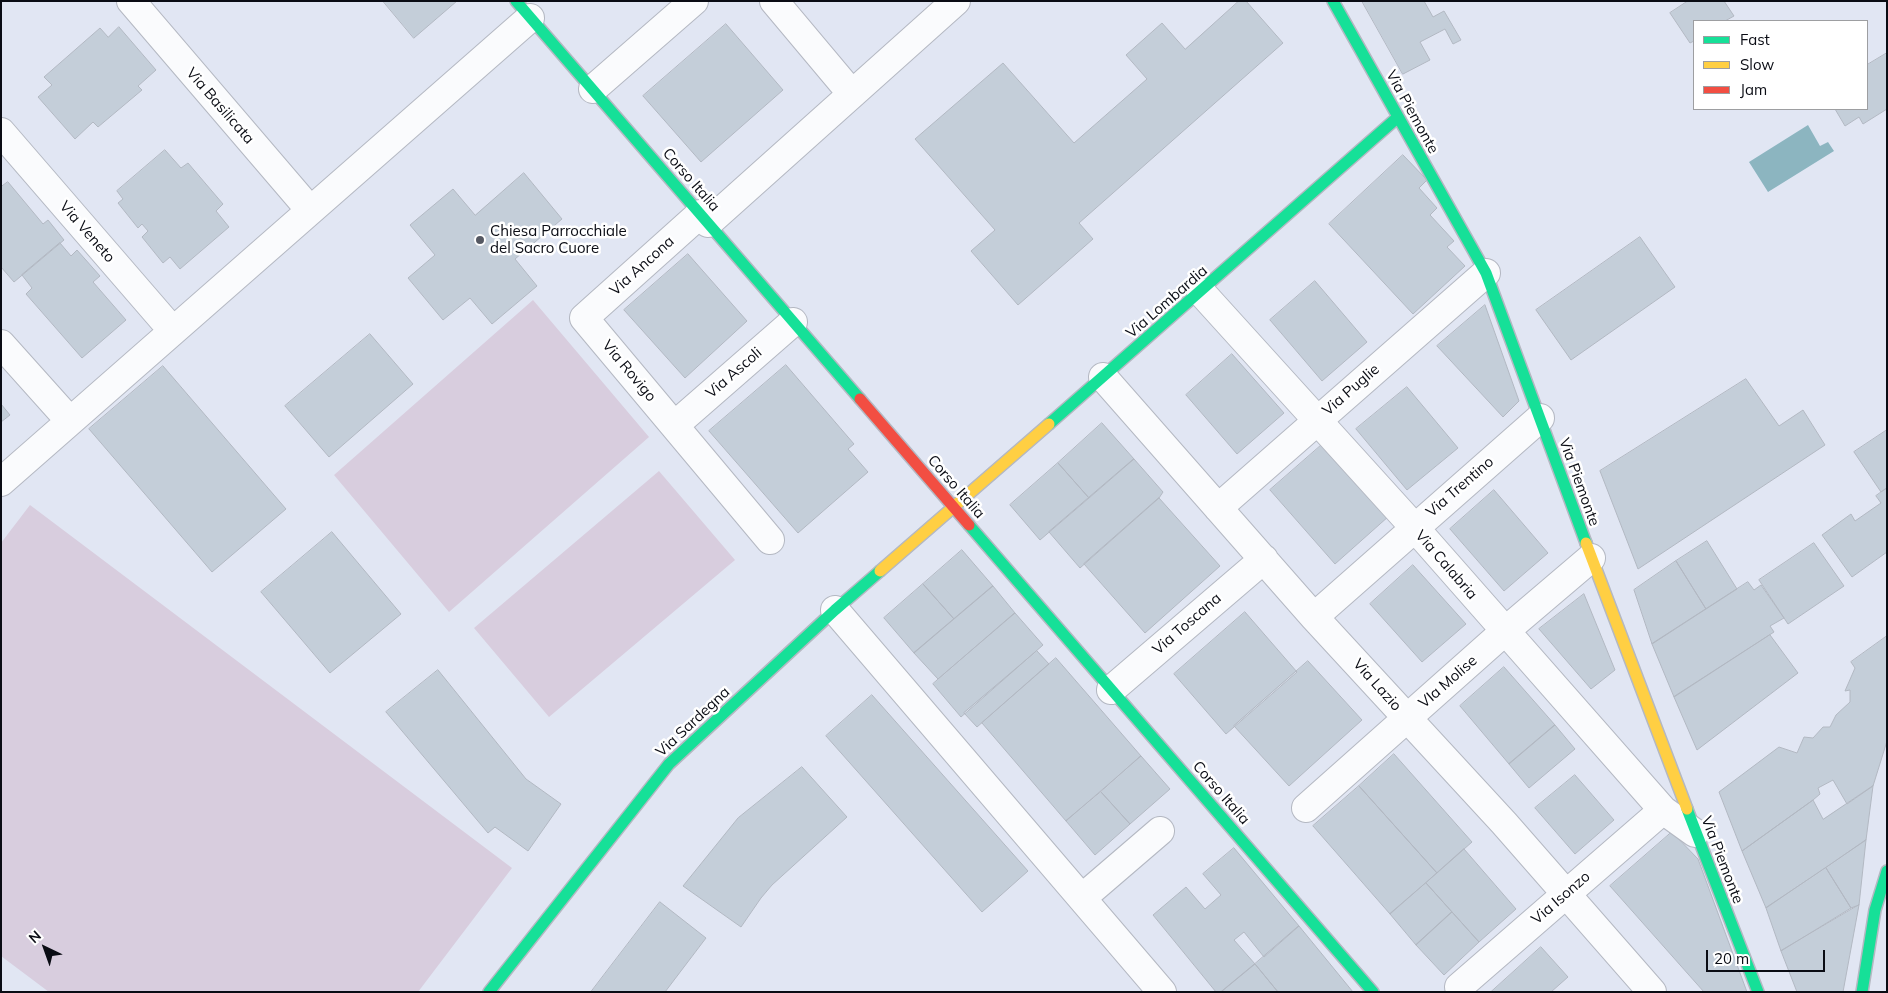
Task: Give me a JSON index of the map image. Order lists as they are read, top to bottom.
{
  "streets": {
    "street": [
      "Via Basilicata",
      "Via Piemonte",
      "Corso Italia",
      "Via Veneto",
      "Via Ancona",
      "Via Lombardia",
      "Via Rovigo",
      "Via Ascoli",
      "Via Puglie",
      "Via Trentino",
      "Via Calabria",
      "Via Toscana",
      "VIa Molise",
      "Via Lazio",
      "Via Sardegna",
      "Via Isonzo"
    ]
  },
  "crossings": [
    ["Via Piemonte", "Via Lombardia"],
    ["Via Piemonte", "Via Puglie"],
    ["Via Piemonte", "Via Trentino"],
    ["Via Piemonte", "Via Calabria"],
    ["Via Piemonte", "VIa Molise"],
    ["Corso Italia", "Via Ancona"],
    ["Corso Italia", "Via Lombardia"],
    ["Corso Italia", "Via Ascoli"],
    ["Corso Italia", "Via Toscana"],
    ["Corso Italia", "Via Sardegna"],
    ["Via Ancona", "Via Rovigo"],
    ["Via Lombardia", "Via Calabria"],
    ["Via Lombardia", "Via Lazio"],
    ["Via Lombardia", "Via Sardegna"],
    ["Via Rovigo", "Via Ascoli"],
    ["Via Puglie", "Via Calabria"],
    ["Via Puglie", "Via Lazio"],
    ["Via Trentino", "Via Calabria"],
    ["Via Trentino", "Via Lazio"],
    ["Via Calabria", "VIa Molise"],
    ["Via Calabria", "Via Isonzo"],
    ["Via Toscana", "Via Lazio"],
    ["VIa Molise", "Via Lazio"],
    ["Via Lazio", "Via Isonzo"]
  ],
  "places": ["Chiesa Parrocchiale del Sacro Cuore"],
  "legend": ["Fast", "Slow", "Jam"],
  "scale_bar": "20 m",
  "north": "top left"
}
